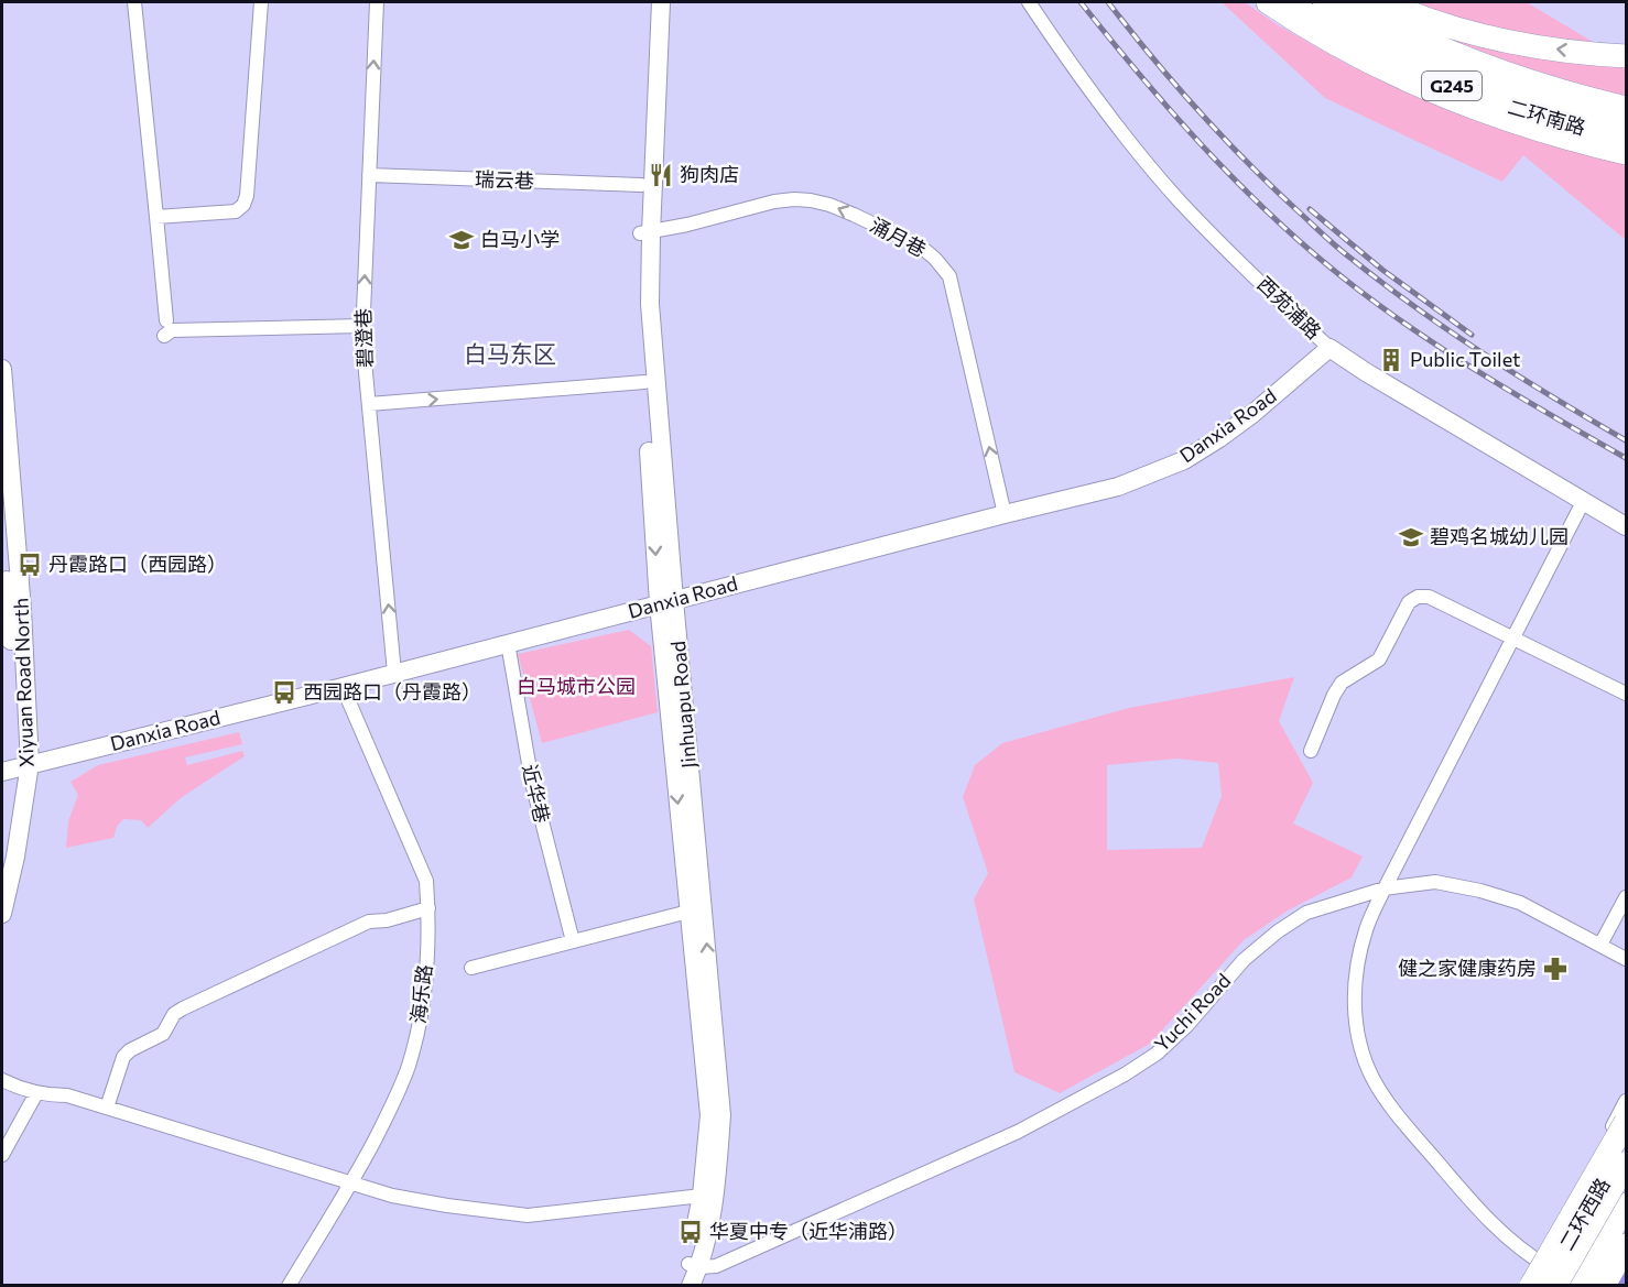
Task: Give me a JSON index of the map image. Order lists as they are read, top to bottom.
{
  "streets": {
    "main road": ["G245", "二环南路", "二环西路"],
    "street": [
      "瑞云巷",
      "涌月巷",
      "西苑浦路",
      "碧澄巷",
      "Danxia Road",
      "Xiyuan Road North",
      "Jinhuapu Road",
      "近华巷",
      "海乐路",
      "Yuchi Road"
    ]
  },
  "crossings": [
    ["瑞云巷", "碧澄巷"],
    ["瑞云巷", "Jinhuapu Road"],
    ["涌月巷", "Danxia Road"],
    ["涌月巷", "Jinhuapu Road"],
    ["西苑浦路", "Danxia Road"],
    ["碧澄巷", "Danxia Road"],
    ["Danxia Road", "Xiyuan Road North"],
    ["Danxia Road", "Jinhuapu Road"],
    ["Danxia Road", "近华巷"],
    ["Danxia Road", "海乐路"],
    ["Jinhuapu Road", "Yuchi Road"]
  ],
  "one_way": ["碧澄巷"],
  "districts": ["白马东区"],
  "parks": ["白马城市公园"],
  "places": {
    "restaurant": ["狗肉店"],
    "school or university": ["白马小学", "碧鸡名城幼儿园"],
    "building": ["Public Toilet"],
    "bus stop": ["丹霞路口（西园路）", "西园路口（丹霞路）", "华夏中专（近华浦路）"],
    "pharmacy": ["健之家健康药房"]
  }
}
